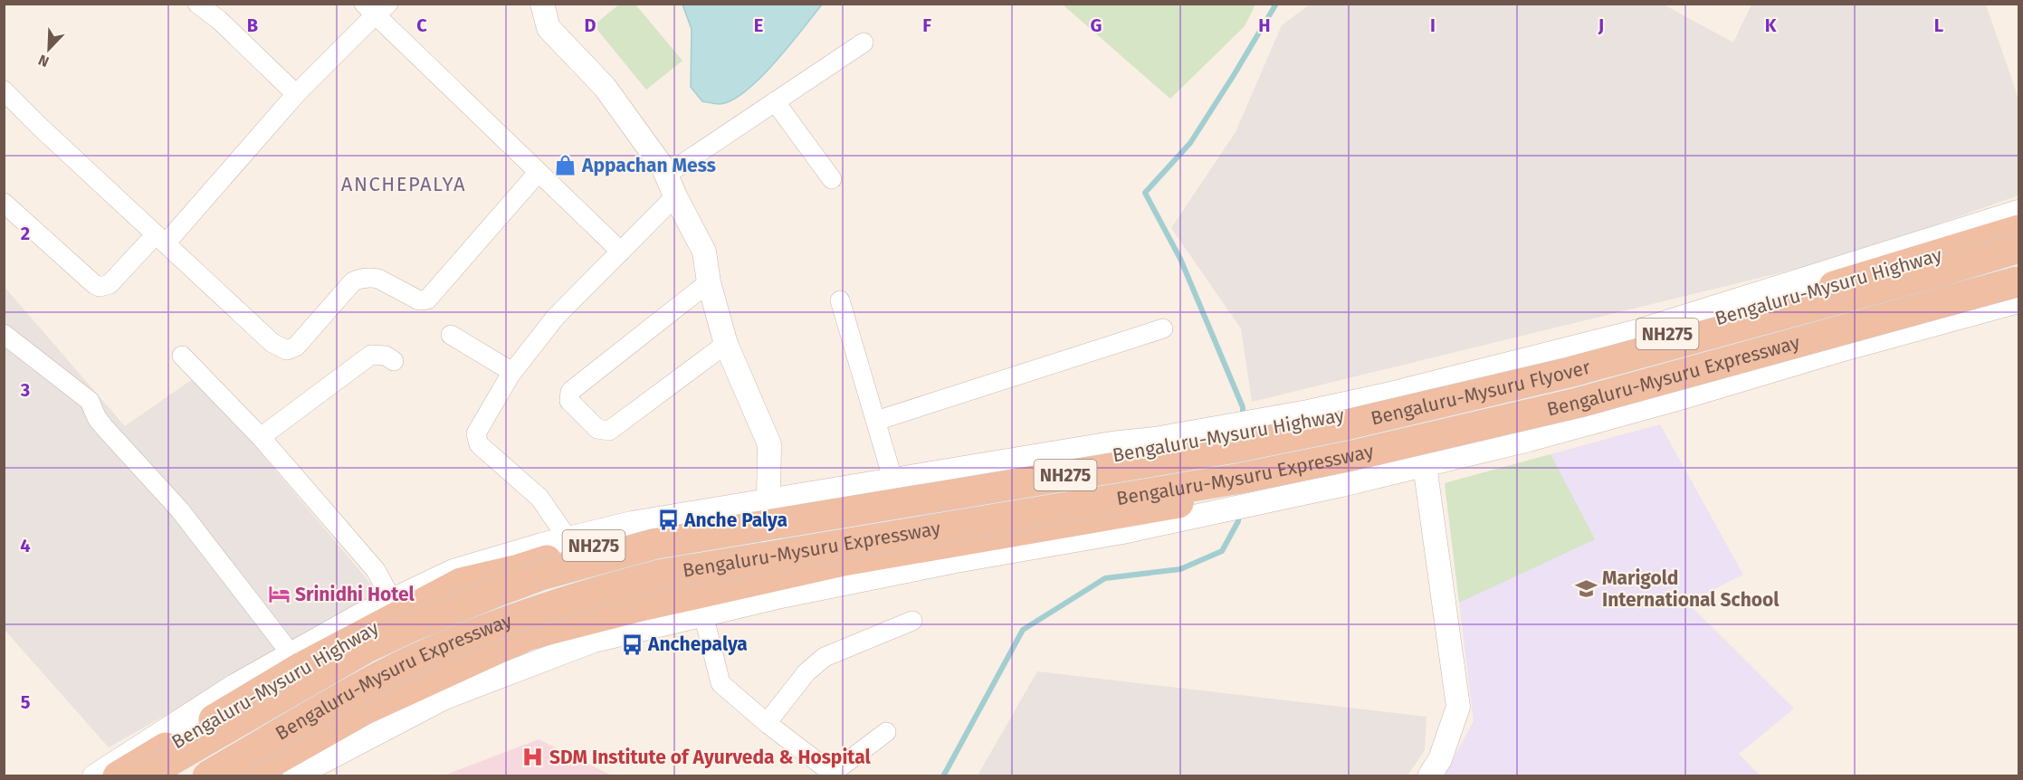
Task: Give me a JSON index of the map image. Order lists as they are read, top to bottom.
{
  "streets": {
    "highway": [
      "Bengaluru-Mysuru Highway",
      "NH275",
      "Bengaluru-Mysuru Expressway",
      "Bengaluru-Mysuru Flyover"
    ]
  },
  "crossings": [
    ["Bengaluru-Mysuru Highway", "NH275"]
  ],
  "districts": ["ANCHEPALYA"],
  "places": {
    "shop": ["Appachan Mess"],
    "bus stop": ["Anche Palya", "Anchepalya"],
    "school or university": ["Marigold International School"],
    "hotel": ["Srinidhi Hotel"],
    "hospital": ["SDM Institute of Ayurveda & Hospital"]
  },
  "north": "bottom left",
  "grid": {
    "columns": [
      "B",
      "C",
      "D",
      "E",
      "F",
      "G",
      "H",
      "I",
      "J",
      "K",
      "L"
    ],
    "rows": [
      "2",
      "3",
      "4",
      "5"
    ]
  }
}
